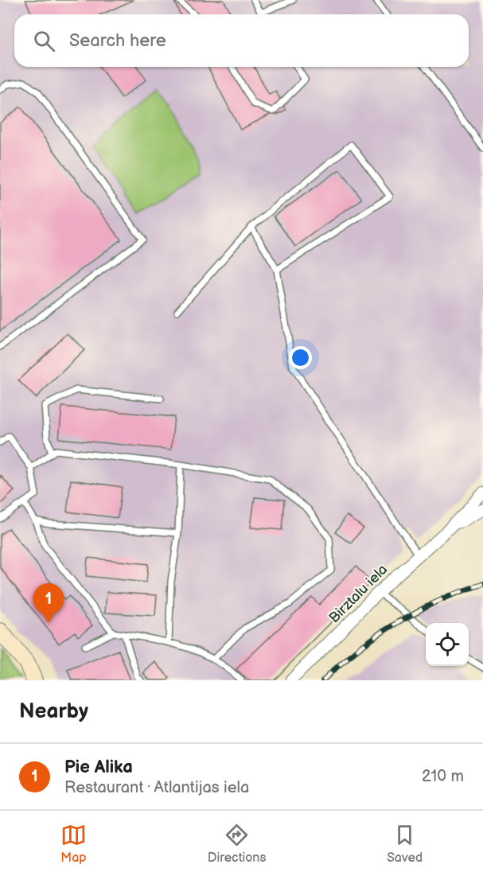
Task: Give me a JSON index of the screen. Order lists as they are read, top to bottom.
{
  "streets": {
    "street": ["Birztalu iela"]
  },
  "page": {
    "search": "Search here",
    "pins": "1",
    "heading": "Nearby",
    "list": [
      {
        "mark": "1",
        "name": "Pie Alika",
        "note": "Restaurant · Atlantijas iela",
        "value": "210 m"
      }
    ],
    "nav": ["Map", "Directions", "Saved"]
  }
}
